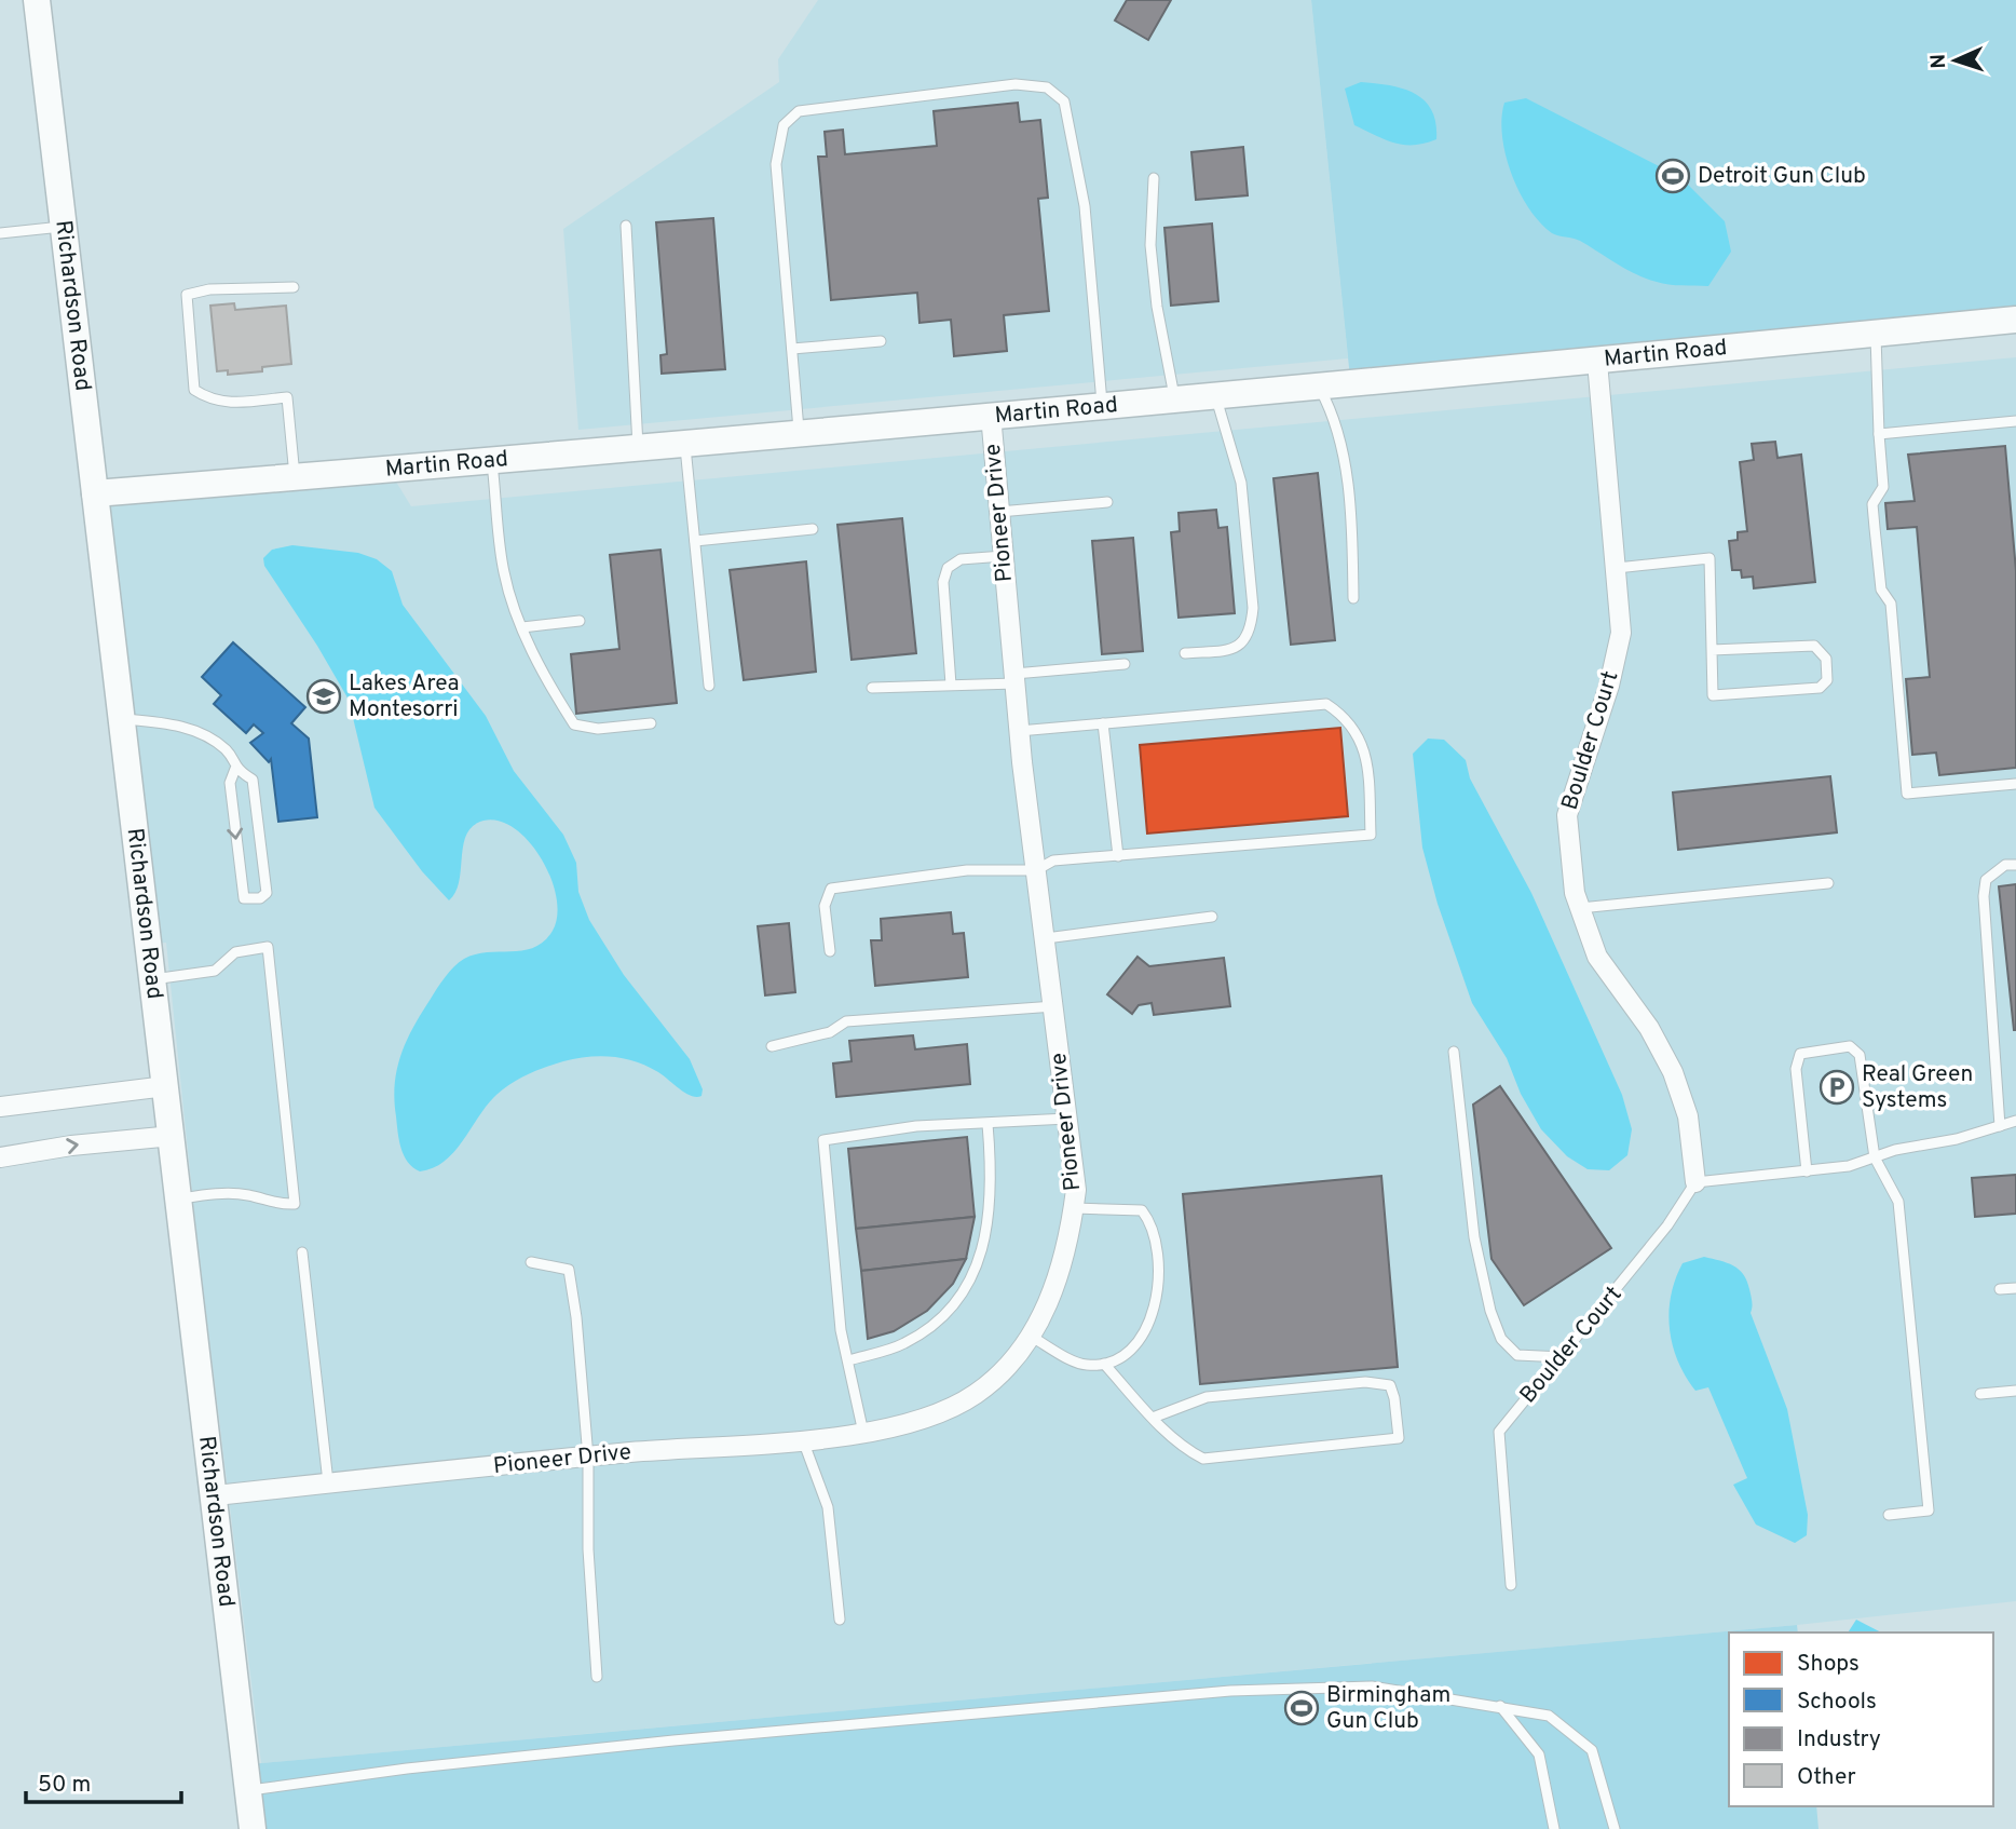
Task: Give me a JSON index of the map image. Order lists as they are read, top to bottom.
{
  "streets": {
    "main road": ["Richardson Road", "Martin Road"],
    "street": ["Pioneer Drive", "Boulder Court"]
  },
  "crossings": [
    ["Richardson Road", "Martin Road"],
    ["Richardson Road", "Pioneer Drive"],
    ["Martin Road", "Pioneer Drive"],
    ["Martin Road", "Boulder Court"]
  ],
  "places": {
    "sports": ["Detroit Gun Club", "Birmingham Gun Club"],
    "school or university": ["Lakes Area Montesorri"],
    "parking": ["Real Green Systems"]
  },
  "legend": [
    "Shops",
    "Schools",
    "Industry",
    "Other"
  ],
  "scale_bar": "50 m",
  "north": "left"
}
